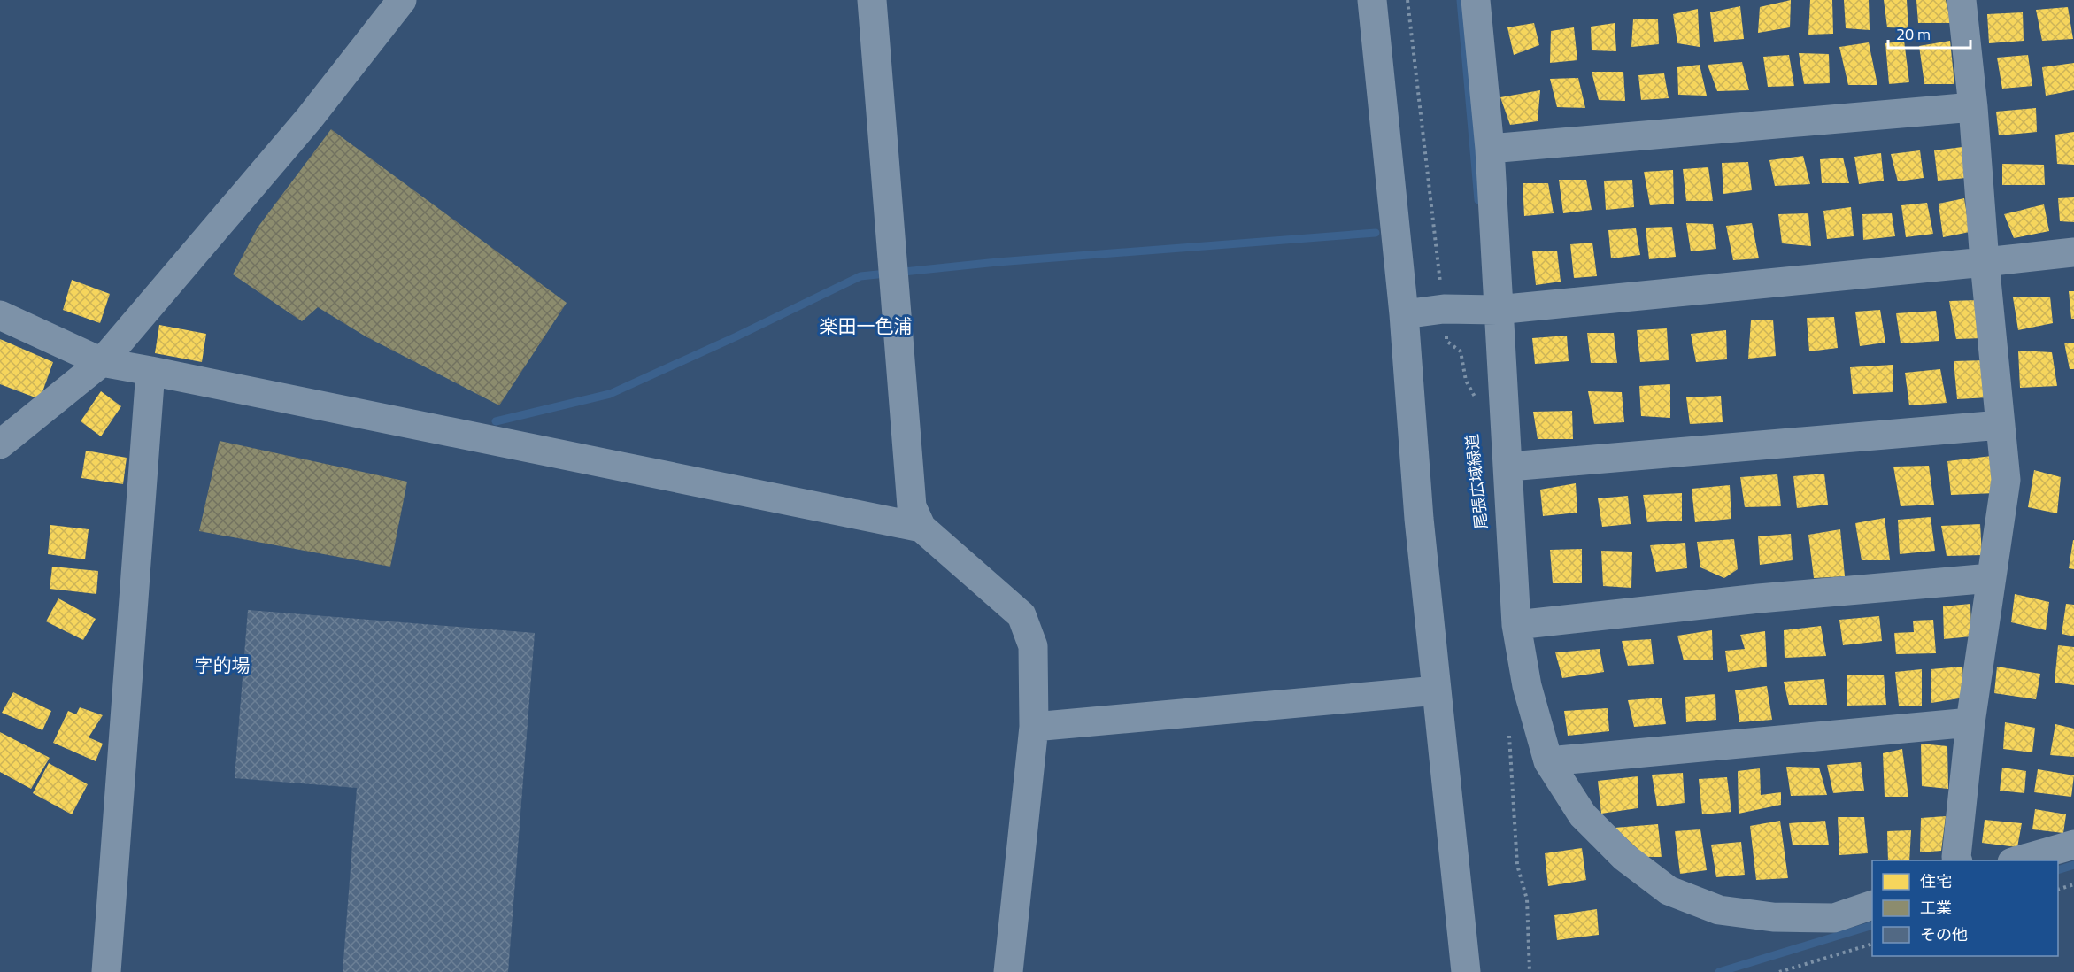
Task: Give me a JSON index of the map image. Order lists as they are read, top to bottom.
{
  "districts": ["楽田一色浦", "字的場"],
  "legend": ["住宅", "工業", "その他"],
  "scale_bar": "20 m"
}
